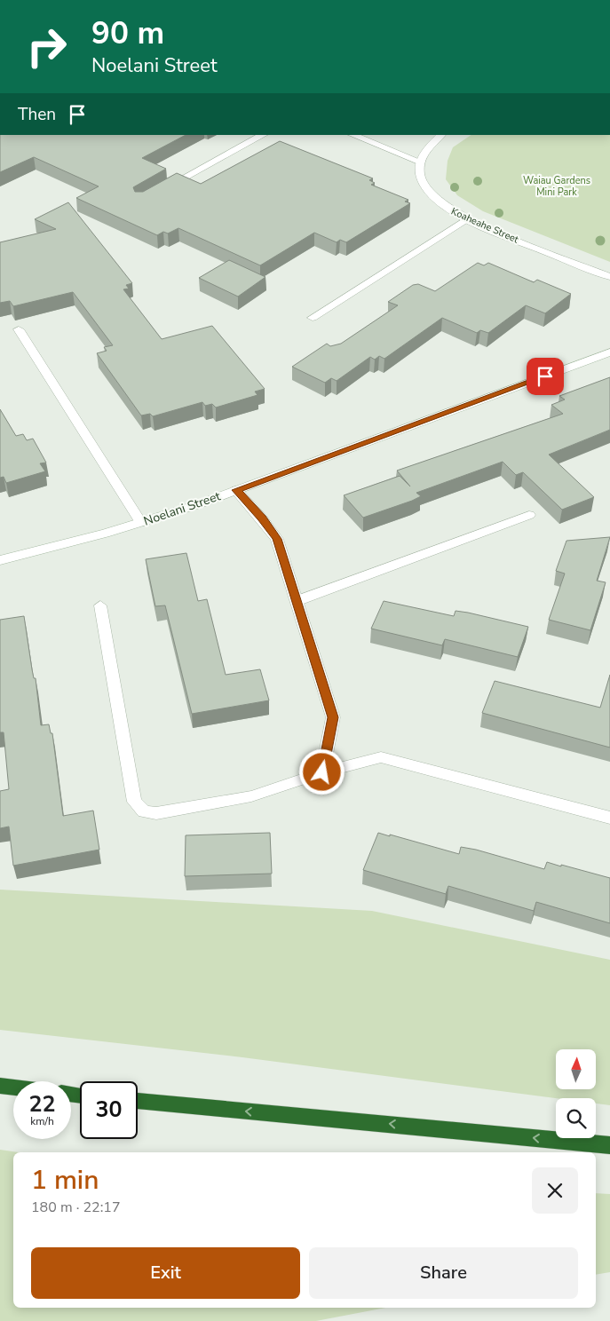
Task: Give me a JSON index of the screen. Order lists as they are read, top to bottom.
{
  "streets": {
    "street": ["Koaheahe Street", "Noelani Street"]
  },
  "parks": ["Waiau Gardens Mini Park"],
  "north": "top",
  "page": {
    "turn": ["90 m", "Noelani Street"],
    "then": "Then",
    "speed": "22 km/h",
    "limit": "30",
    "heading": ["1 min", "180 m · 22:17"],
    "buttons": ["Exit", "Share"]
  }
}
